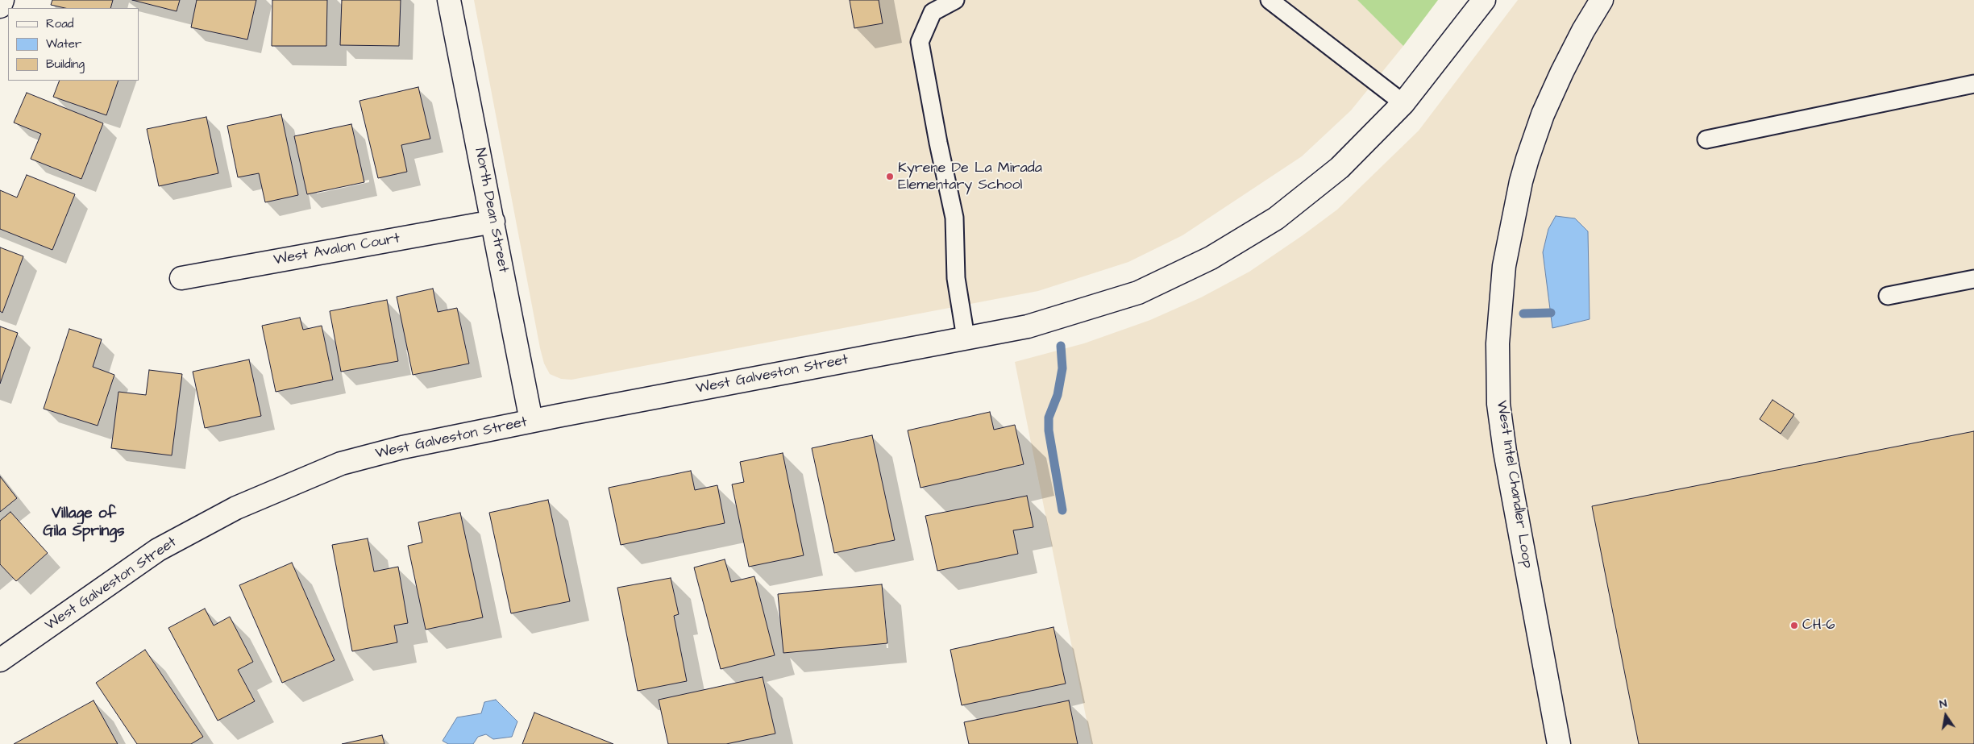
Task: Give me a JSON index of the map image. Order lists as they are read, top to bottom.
{
  "streets": {
    "street": [
      "North Dean Street",
      "West Avalon Court",
      "West Galveston Street",
      "West Intel Chandler Loop"
    ]
  },
  "crossings": [
    ["North Dean Street", "West Avalon Court"],
    ["North Dean Street", "West Galveston Street"]
  ],
  "districts": ["Village of Gila Springs"],
  "places": ["Kyrene De La Mirada Elementary School", "CH-6"],
  "legend": ["Road", "Water", "Building"],
  "north": "top"
}
